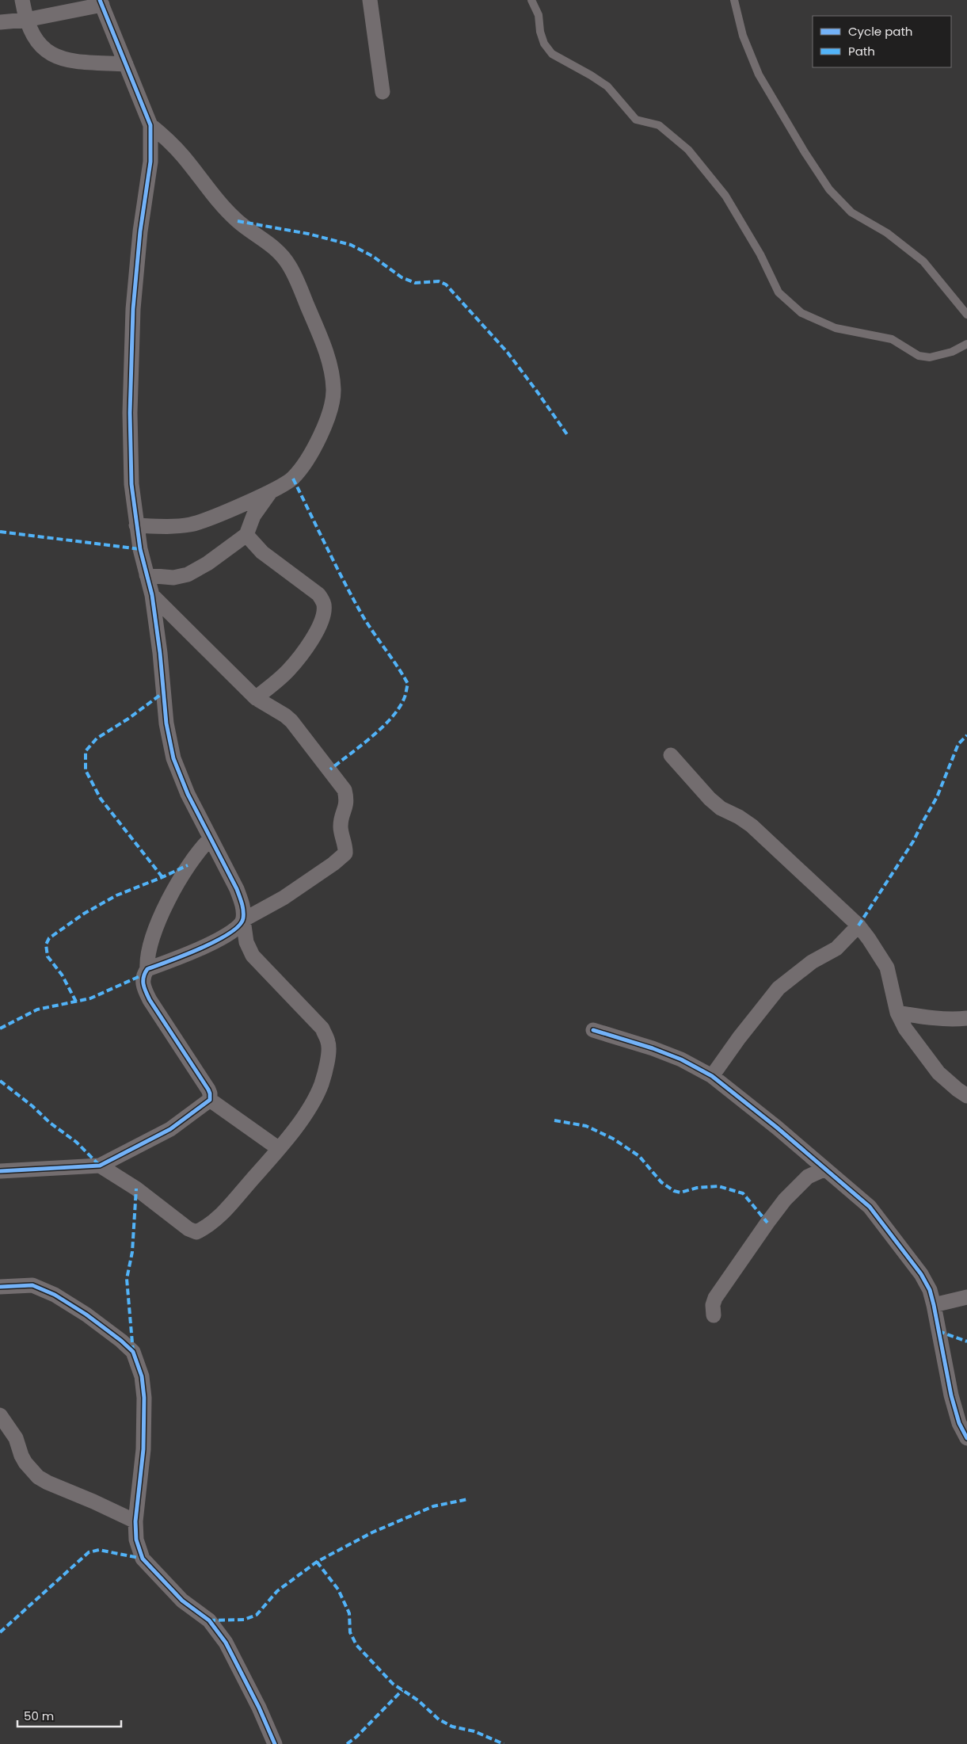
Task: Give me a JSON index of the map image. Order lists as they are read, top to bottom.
{
  "legend": ["Cycle path", "Path"],
  "scale_bar": "50 m"
}
